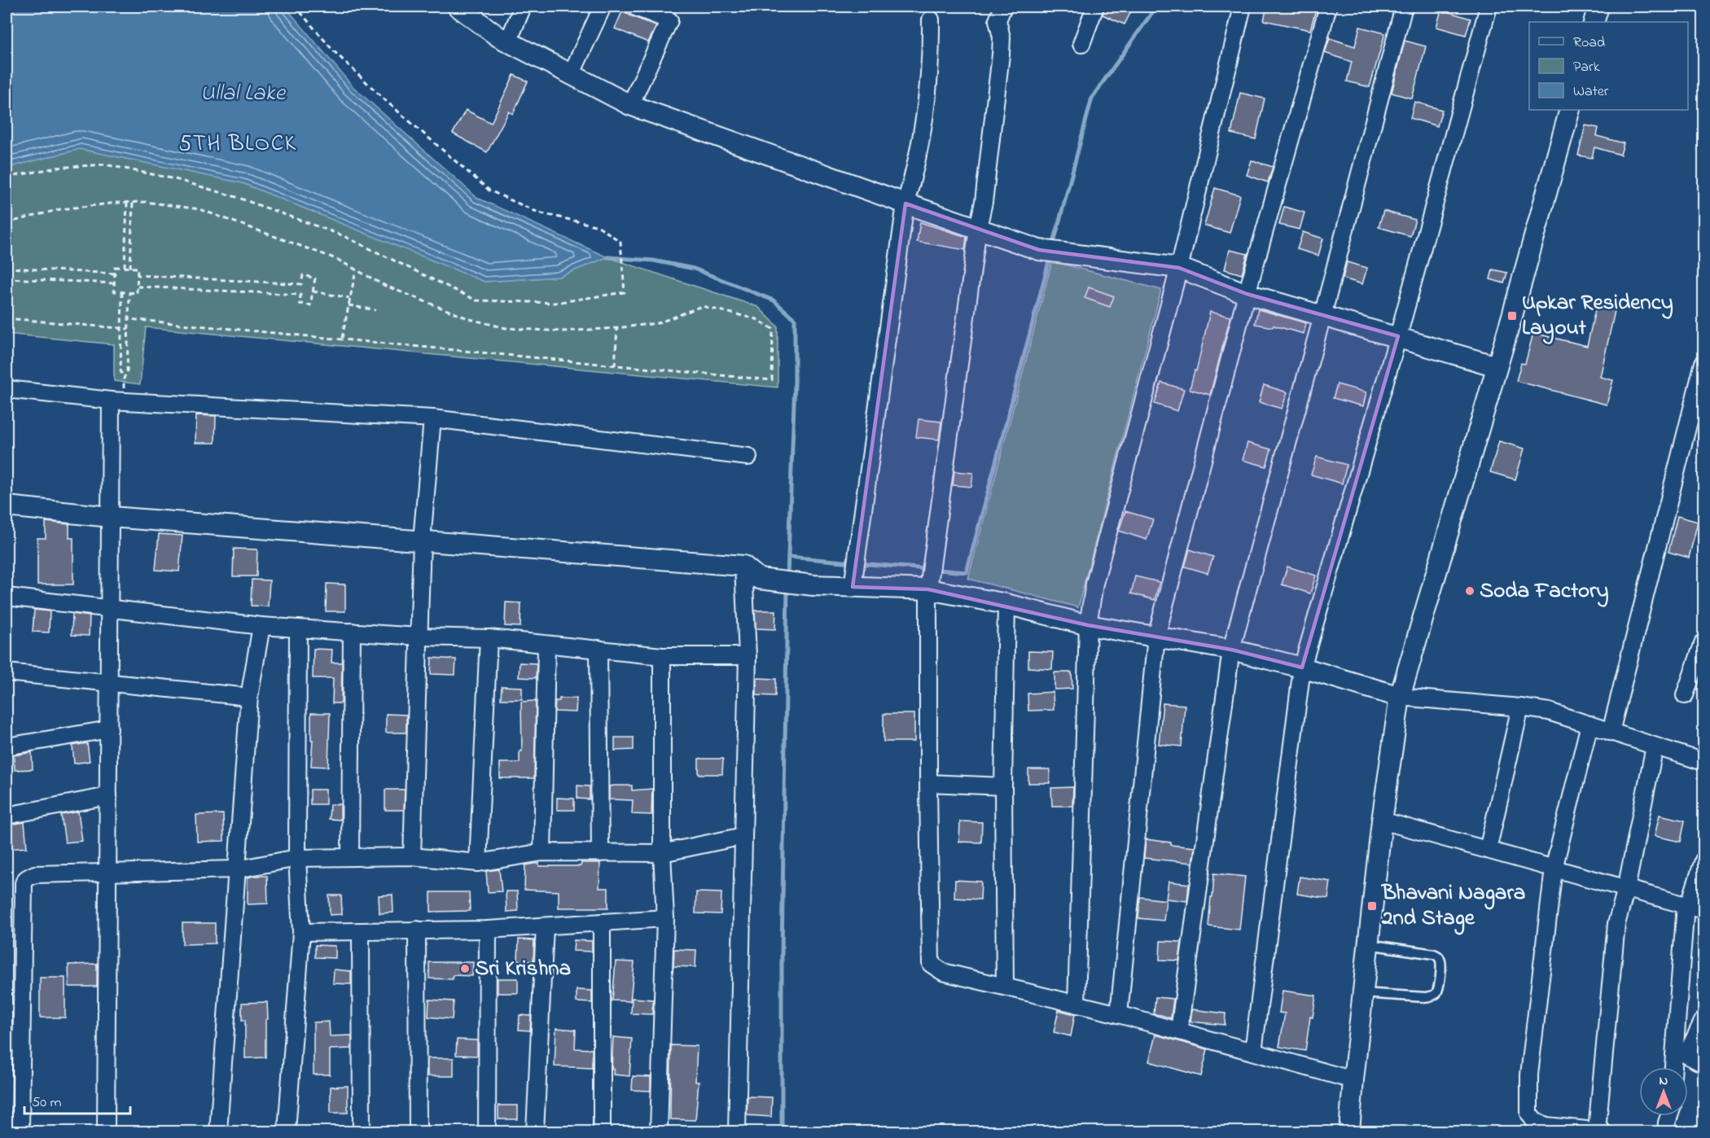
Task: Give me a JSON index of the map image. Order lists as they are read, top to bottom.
{
  "districts": ["5TH BLOCK"],
  "water": ["Ullal Lake"],
  "places": {
    "transit": ["Upkar Residency Layout", "Bhavani Nagara 2nd Stage"],
    "other": ["Soda Factory", "Sri Krishna"]
  },
  "legend": ["Road", "Park", "Water"],
  "scale_bar": "50 m",
  "north": "top"
}
